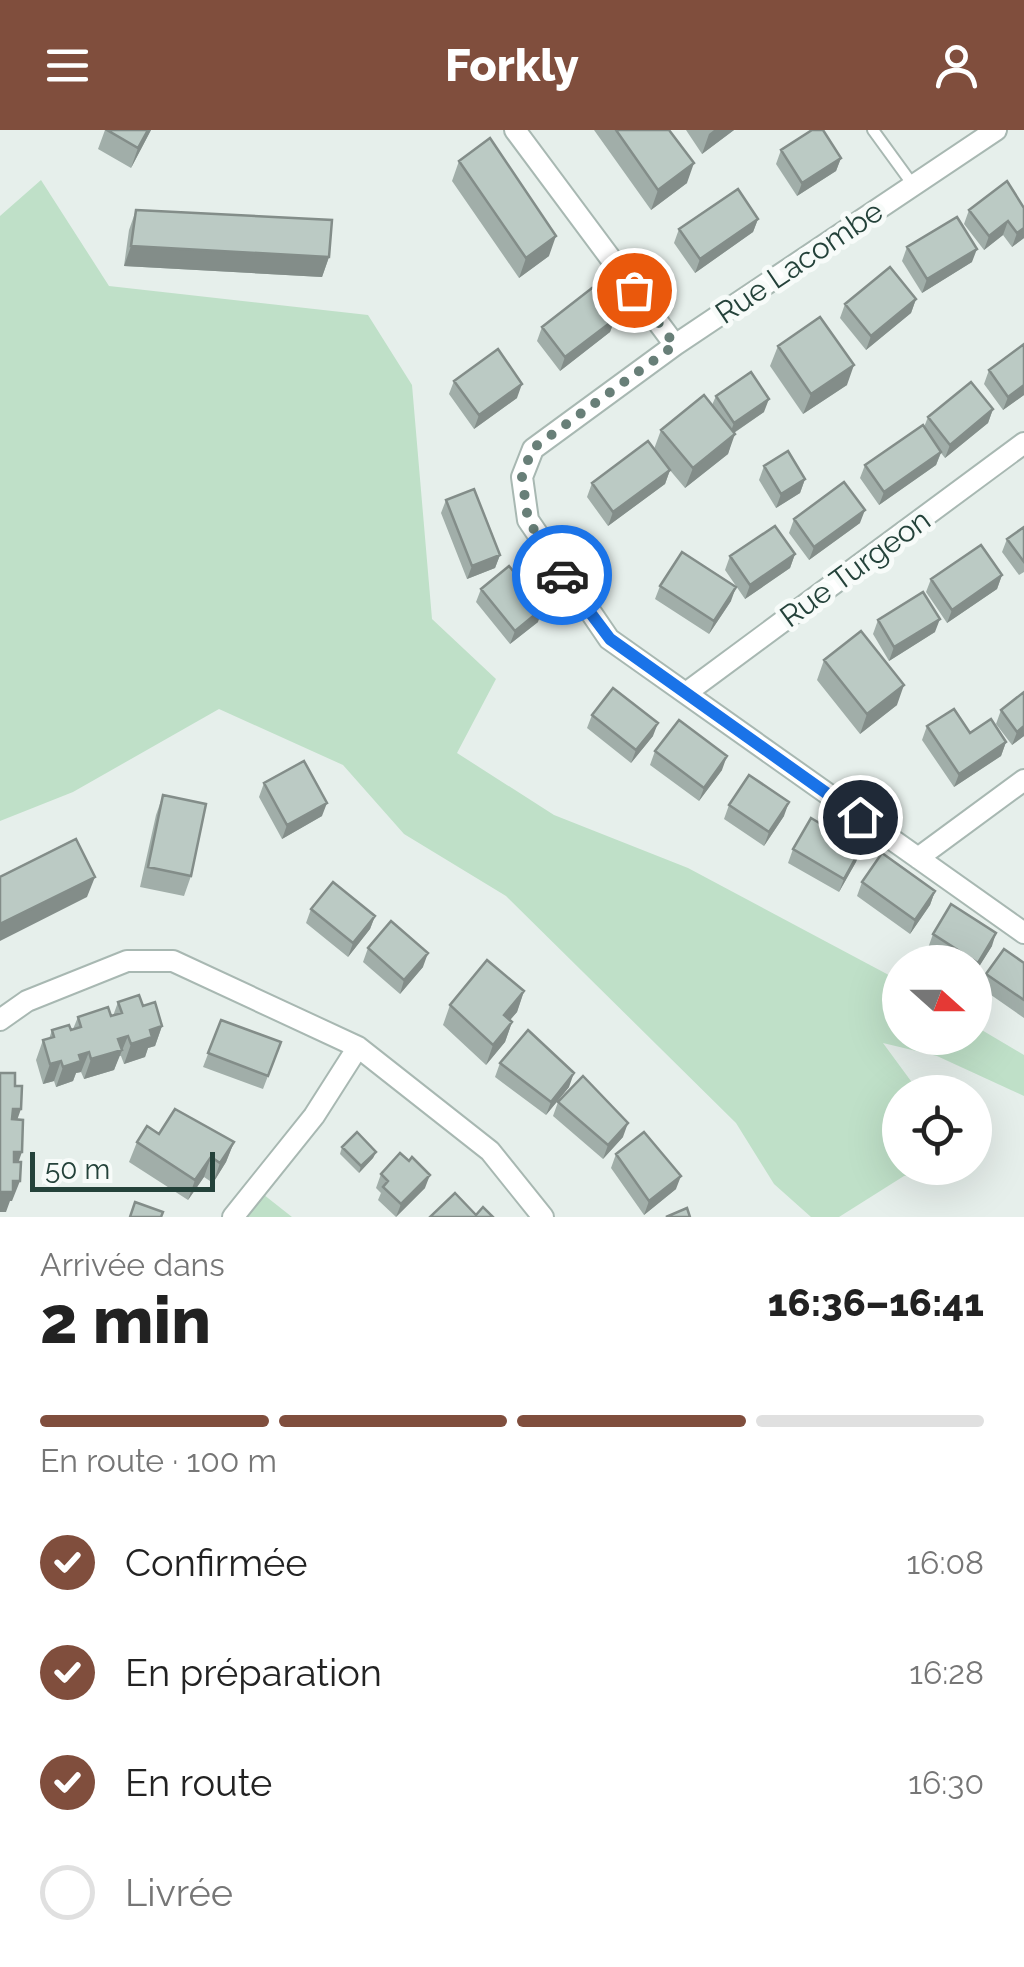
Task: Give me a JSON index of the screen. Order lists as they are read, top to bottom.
{
  "streets": {
    "street": ["Rue Lacombe", "Rue Turgeon"]
  },
  "crossings": [
    ["Rue Lacombe", "Rue Turgeon"]
  ],
  "scale_bar": "50 m",
  "north": "right",
  "page": {
    "header": "Forkly",
    "scale": "50 m",
    "heading": ["2 min", "Arrivée dans", "16:36–16:41"],
    "bar": "En route · 100 m",
    "list": [
      ["Confirmée", "16:08"],
      ["En préparation", "16:28"],
      ["En route", "16:30"],
      "Livrée"
    ]
  }
}
